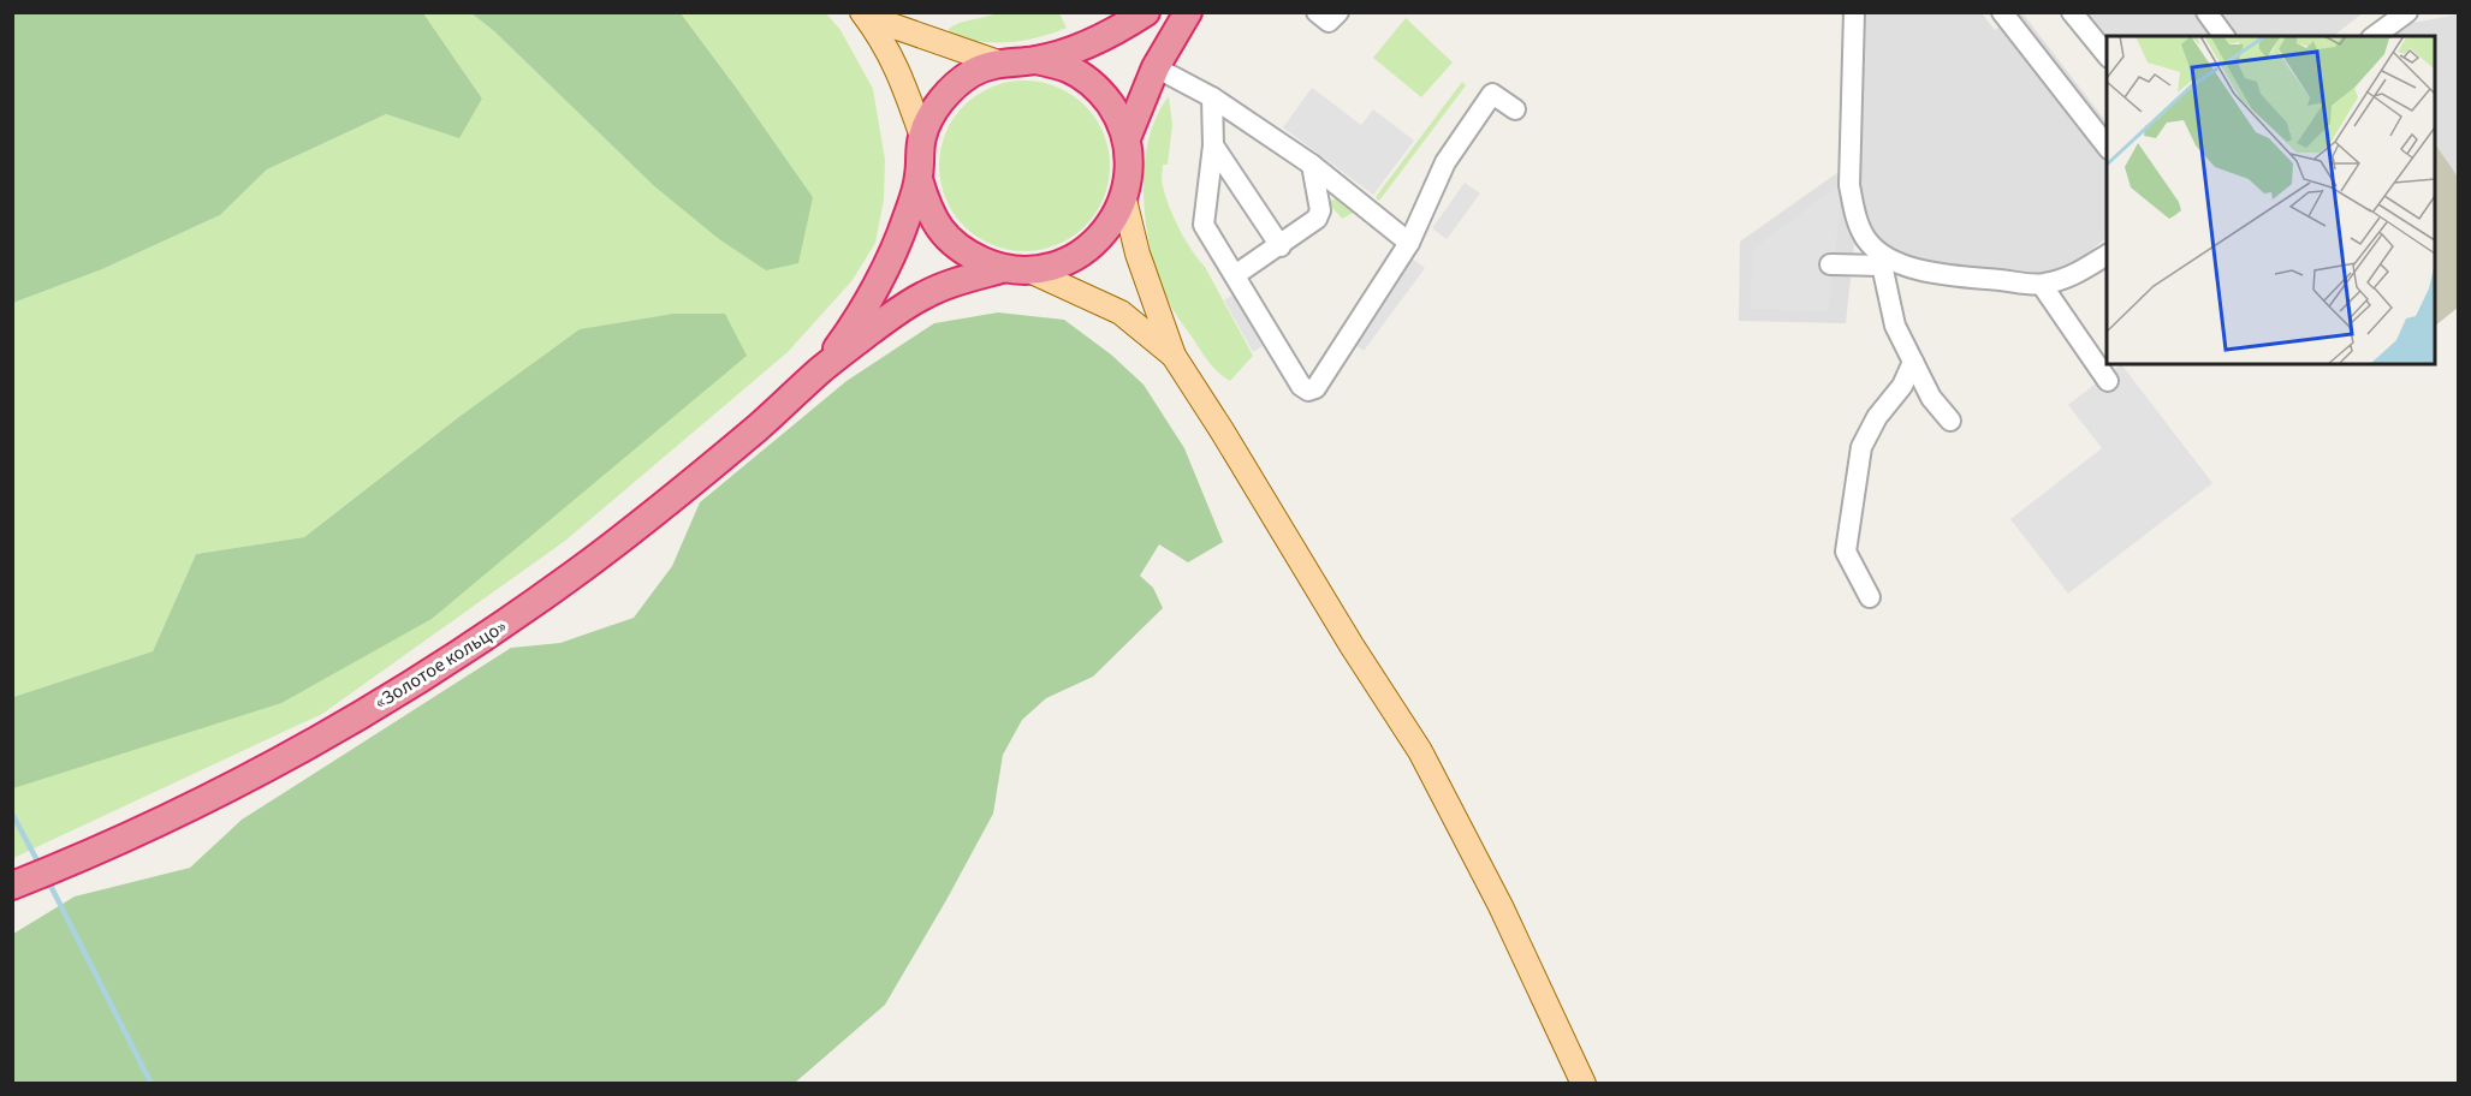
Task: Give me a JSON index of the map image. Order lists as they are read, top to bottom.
{
  "streets": {
    "highway": ["«Золотое кольцо»"]
  }
}
